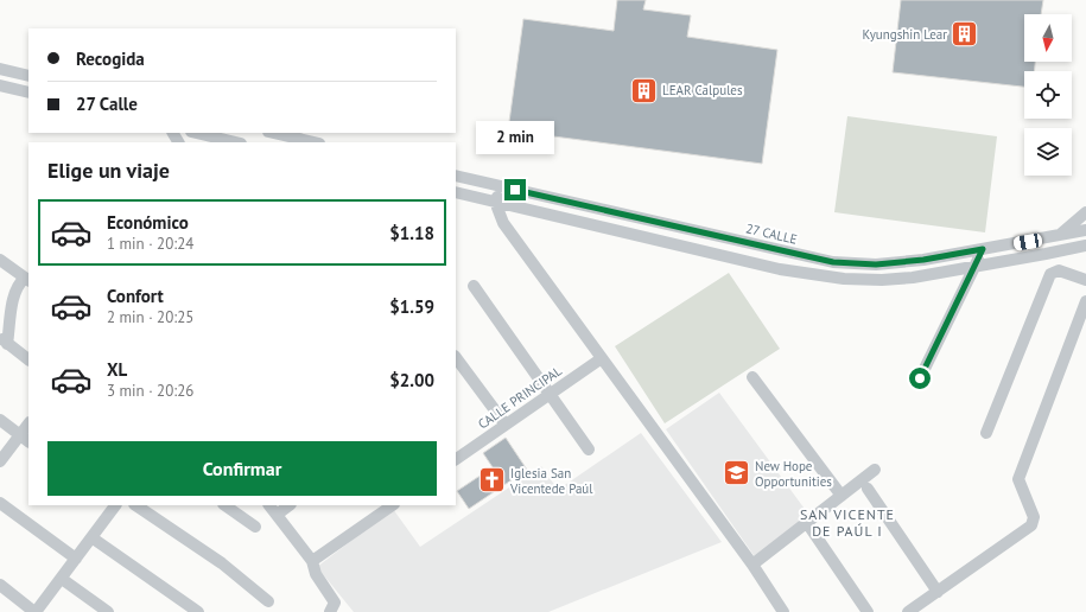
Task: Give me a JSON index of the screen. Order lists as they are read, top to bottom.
{
  "streets": {
    "street": ["27 CALLE", "CALLE PRINCIPAL"]
  },
  "districts": ["SAN VICENTE DE PAÚL I"],
  "places": {
    "building": ["Kyungshin Lear", "LEAR Calpules"],
    "school or university": ["New Hope Opportunities"],
    "church": ["Iglesia San Vicentede Paúl"]
  },
  "north": "bottom",
  "page": {
    "banner": ["Recogida", "27 Calle"],
    "bubble": "2 min",
    "heading": "Elige un viaje",
    "list": [
      {
        "name": "Económico",
        "note": "1 min · 20:24",
        "value": "$1.18"
      },
      {
        "name": "Confort",
        "note": "2 min · 20:25",
        "value": "$1.59"
      },
      {
        "name": "XL",
        "note": "3 min · 20:26",
        "value": "$2.00"
      }
    ],
    "buttons": "Confirmar"
  }
}
